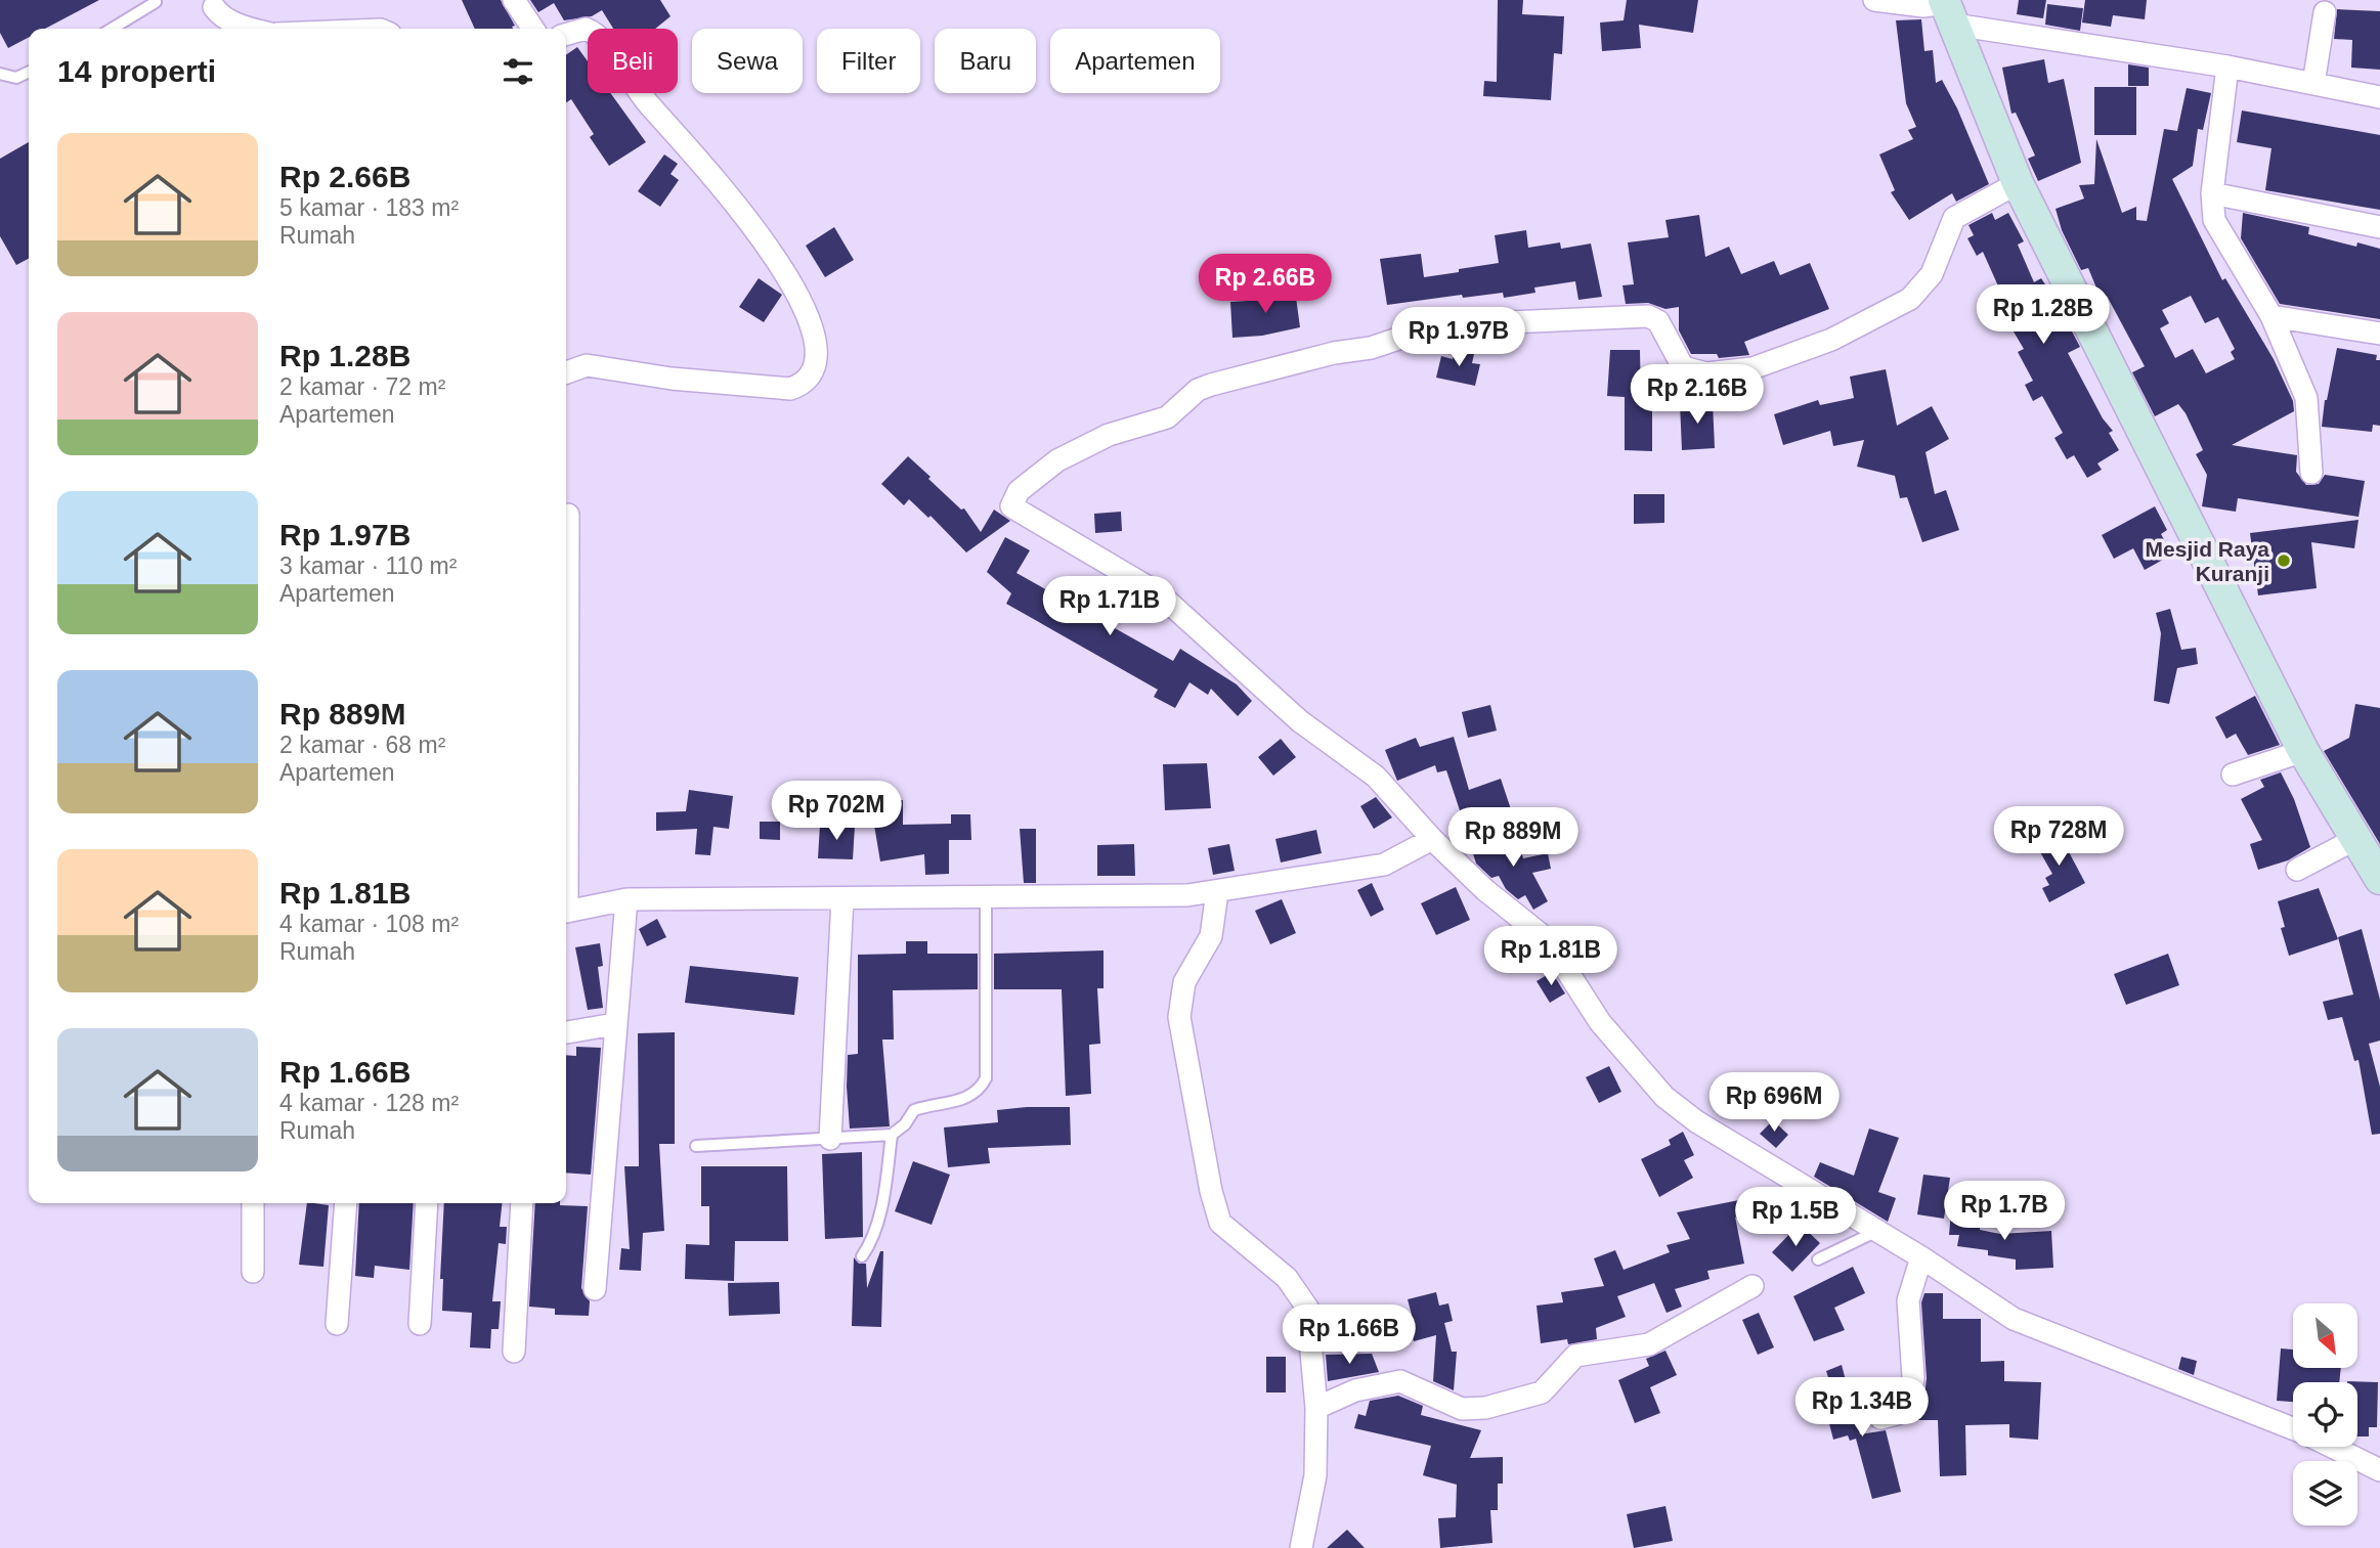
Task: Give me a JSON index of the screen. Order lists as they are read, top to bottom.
{
  "places": ["Mesjid Raya Kuranji"],
  "north": "bottom right",
  "page": {
    "chip": [
      "Beli",
      "Sewa",
      "Filter",
      "Baru",
      "Apartemen"
    ],
    "heading": "14 properti",
    "list": [
      {
        "name": "Rp 2.66B",
        "note": "5 kamar · 183 m² · Rumah"
      },
      {
        "name": "Rp 1.28B",
        "note": "2 kamar · 72 m² · Apartemen"
      },
      {
        "name": "Rp 1.97B",
        "note": "3 kamar · 110 m² · Apartemen"
      },
      {
        "name": "Rp 889M",
        "note": "2 kamar · 68 m² · Apartemen"
      },
      {
        "name": "Rp 1.81B",
        "note": "4 kamar · 108 m² · Rumah"
      },
      {
        "name": "Rp 1.66B",
        "note": "4 kamar · 128 m² · Rumah"
      }
    ],
    "price": [
      "Rp 2.66B",
      "Rp 1.28B",
      "Rp 1.97B",
      "Rp 2.16B",
      "Rp 1.71B",
      "Rp 702M",
      "Rp 728M",
      "Rp 889M",
      "Rp 1.81B",
      "Rp 696M",
      "Rp 1.7B",
      "Rp 1.5B",
      "Rp 1.66B",
      "Rp 1.34B"
    ]
  }
}
